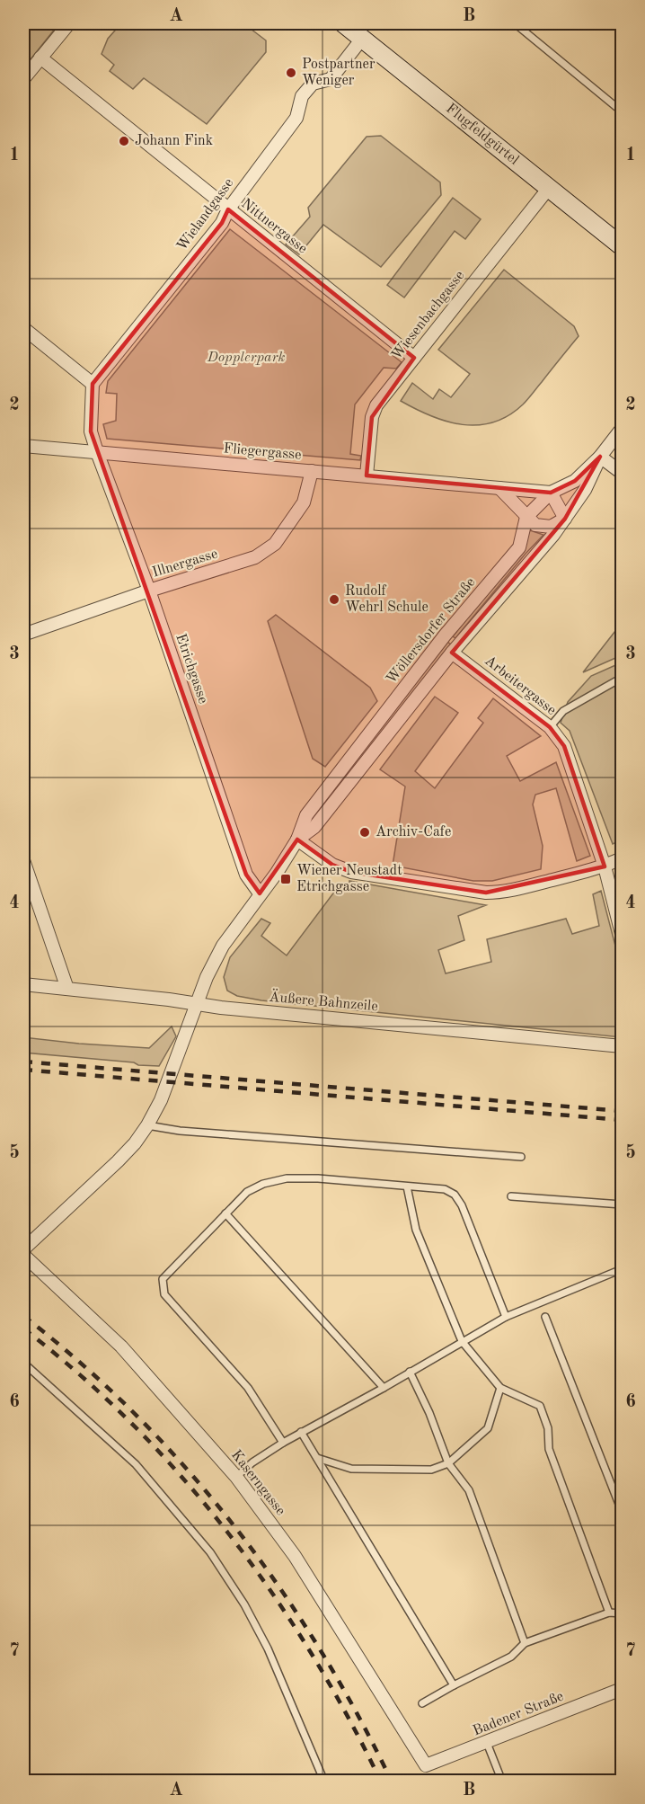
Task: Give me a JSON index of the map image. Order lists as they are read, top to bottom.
{
  "streets": {
    "street": [
      "Flugfeldgürtel",
      "Wielandgasse",
      "Nittnergasse",
      "Wiesenbachgasse",
      "Fliegergasse",
      "Illnergasse",
      "Wöllersdorfer Straße",
      "Etrichgasse",
      "Arbeitergasse",
      "Äußere Bahnzeile",
      "Kaserngasse",
      "Badener Straße"
    ]
  },
  "crossings": [
    ["Flugfeldgürtel", "Wielandgasse"],
    ["Flugfeldgürtel", "Wiesenbachgasse"],
    ["Wielandgasse", "Nittnergasse"],
    ["Nittnergasse", "Wiesenbachgasse"],
    ["Wiesenbachgasse", "Fliegergasse"],
    ["Fliegergasse", "Illnergasse"],
    ["Fliegergasse", "Wöllersdorfer Straße"],
    ["Fliegergasse", "Etrichgasse"],
    ["Illnergasse", "Etrichgasse"],
    ["Wöllersdorfer Straße", "Etrichgasse"],
    ["Wöllersdorfer Straße", "Arbeitergasse"],
    ["Wöllersdorfer Straße", "Äußere Bahnzeile"],
    ["Kaserngasse", "Badener Straße"]
  ],
  "parks": ["Dopplerpark"],
  "places": {
    "other": [
      "Postpartner Weniger",
      "Johann Fink",
      "Rudolf Wehrl Schule",
      "Archiv-Cafe"
    ],
    "transit": ["Wiener Neustadt Etrichgasse"]
  },
  "grid": {
    "columns": ["A", "B"],
    "rows": [
      "1",
      "2",
      "3",
      "4",
      "5",
      "6",
      "7"
    ]
  }
}
